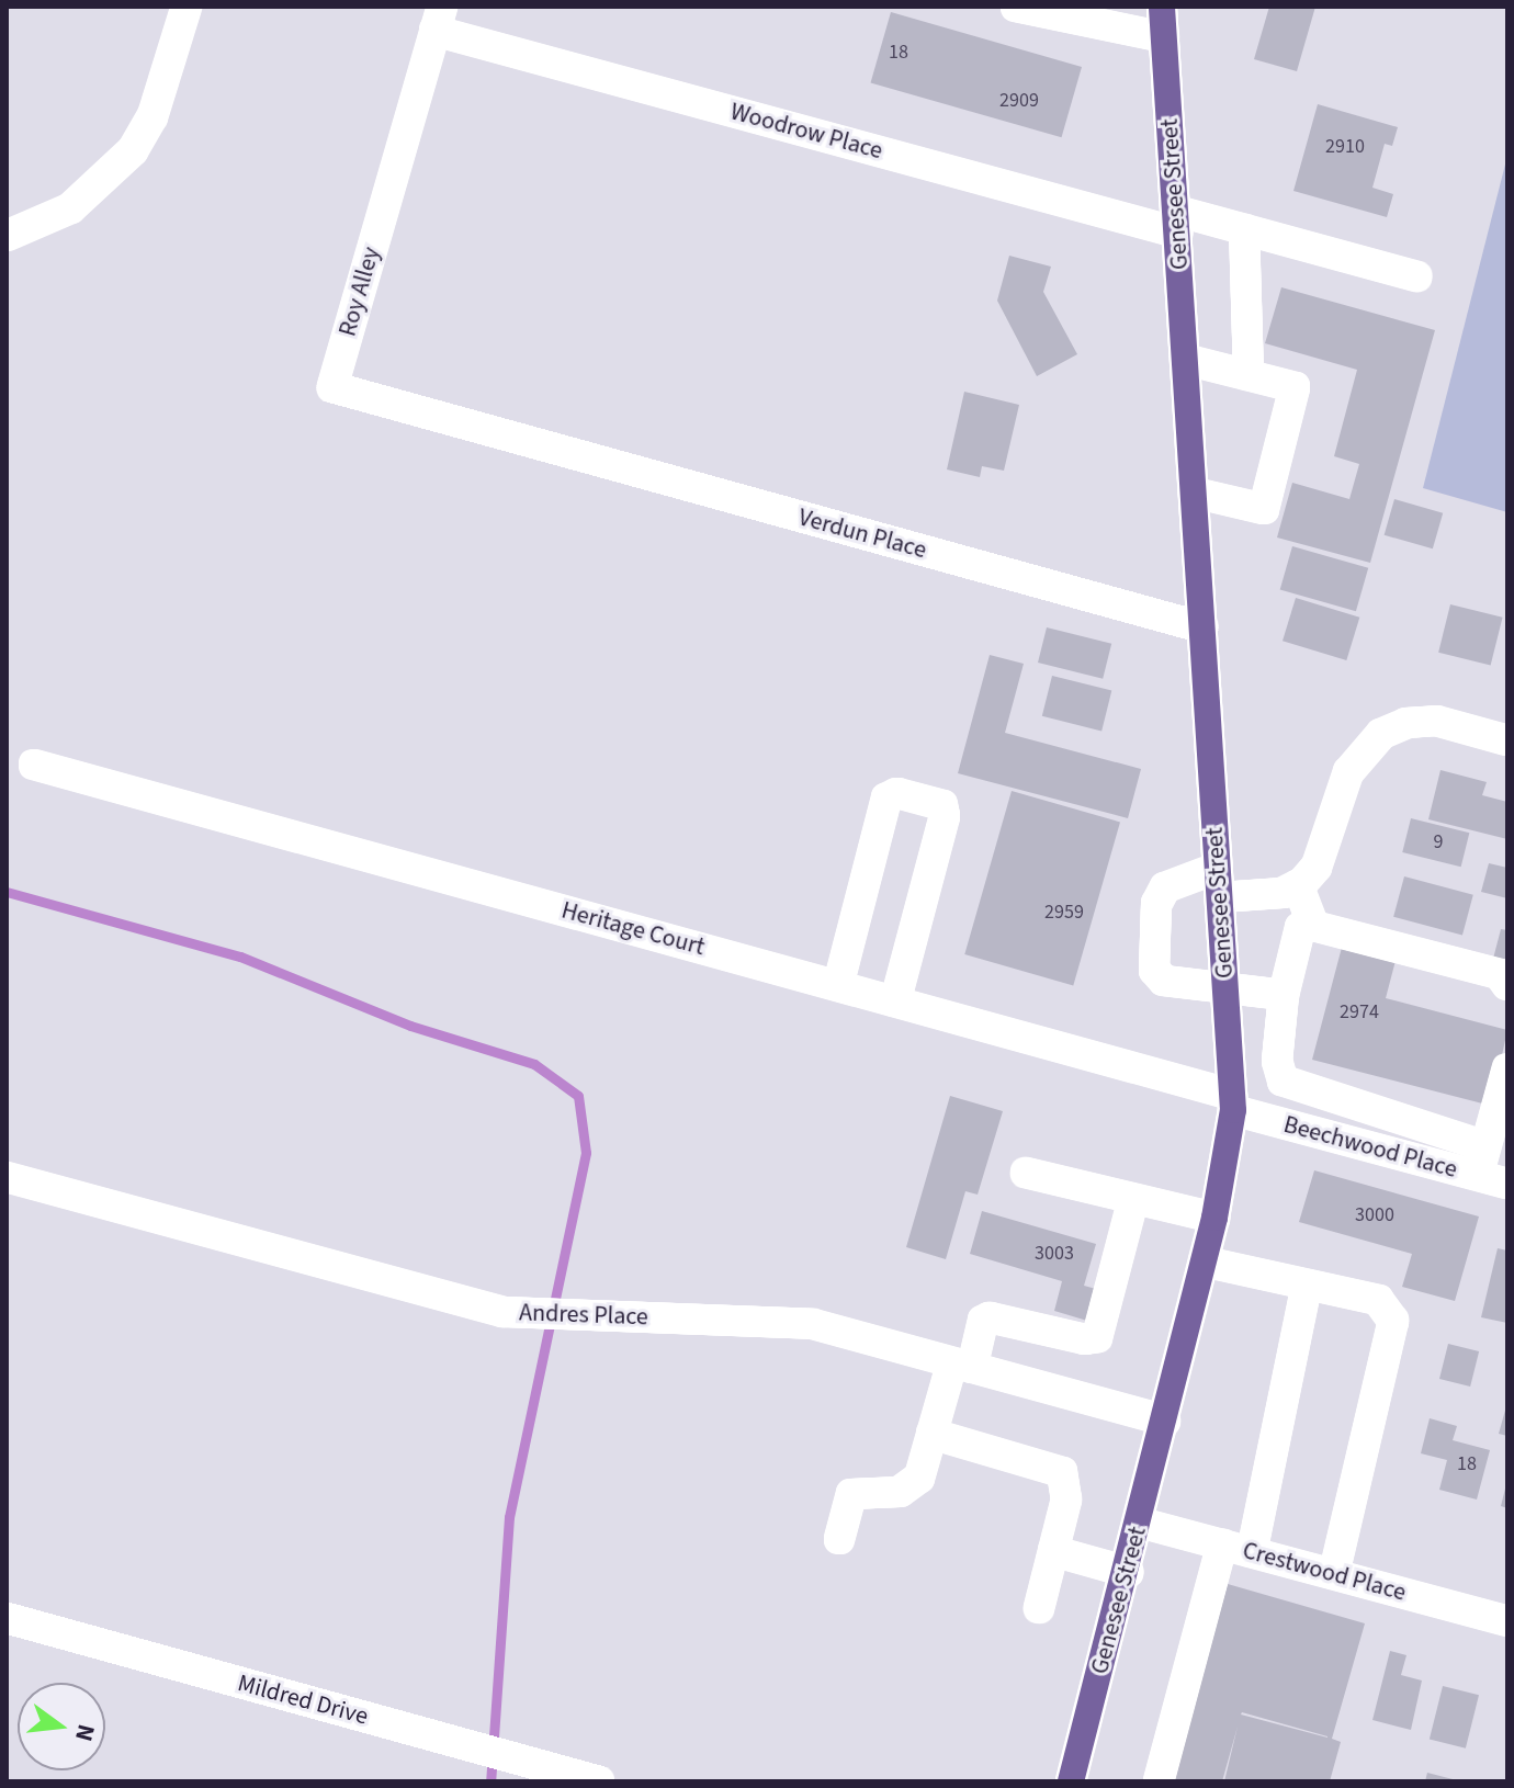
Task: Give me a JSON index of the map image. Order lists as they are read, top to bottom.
{
  "streets": {
    "main road": ["Genesee Street"],
    "street": [
      "Woodrow Place",
      "Roy Alley",
      "Verdun Place",
      "Heritage Court",
      "Beechwood Place",
      "Andres Place",
      "Crestwood Place",
      "Mildred Drive"
    ]
  },
  "crossings": [
    ["Woodrow Place", "Genesee Street"],
    ["Woodrow Place", "Roy Alley"],
    ["Genesee Street", "Verdun Place"],
    ["Genesee Street", "Heritage Court"],
    ["Genesee Street", "Beechwood Place"],
    ["Genesee Street", "Andres Place"],
    ["Genesee Street", "Crestwood Place"],
    ["Roy Alley", "Verdun Place"],
    ["Heritage Court", "Beechwood Place"]
  ],
  "house_numbers": [
    "18",
    "2909",
    "2910",
    "9",
    "2959",
    "2974",
    "3000",
    "3003",
    "18"
  ],
  "north": "right"
}
